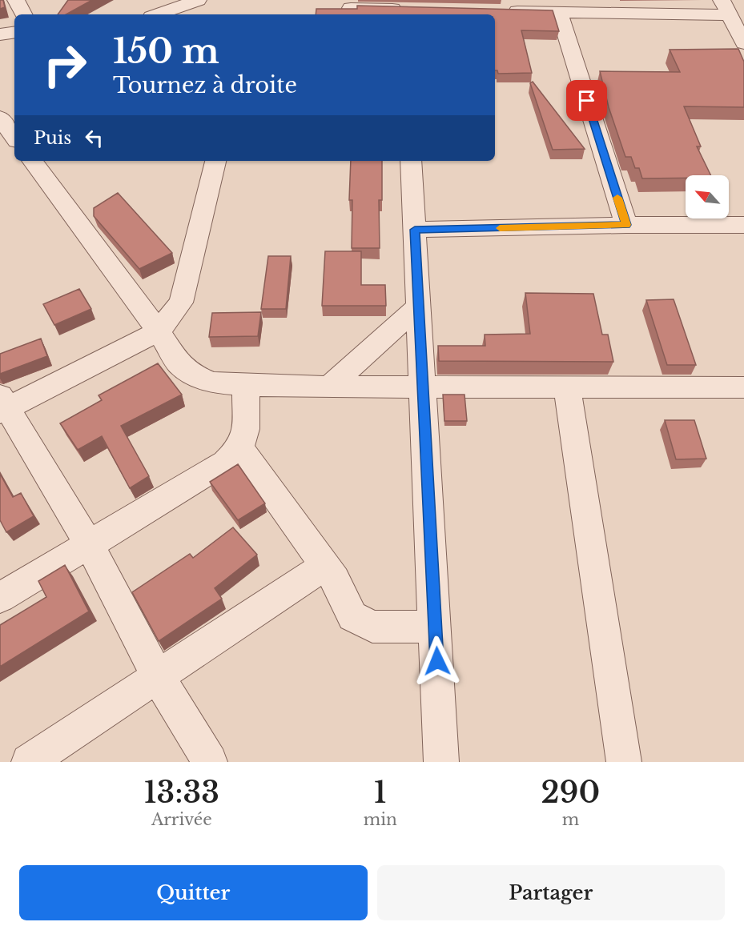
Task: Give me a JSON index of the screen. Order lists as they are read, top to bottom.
{
  "north": "top left",
  "page": {
    "turn": ["150 m", "Tournez à droite"],
    "then": "Puis",
    "eta": [
      "13:33",
      "Arrivée",
      "1",
      "min",
      "290",
      "m"
    ],
    "buttons": ["Quitter", "Partager"]
  }
}
